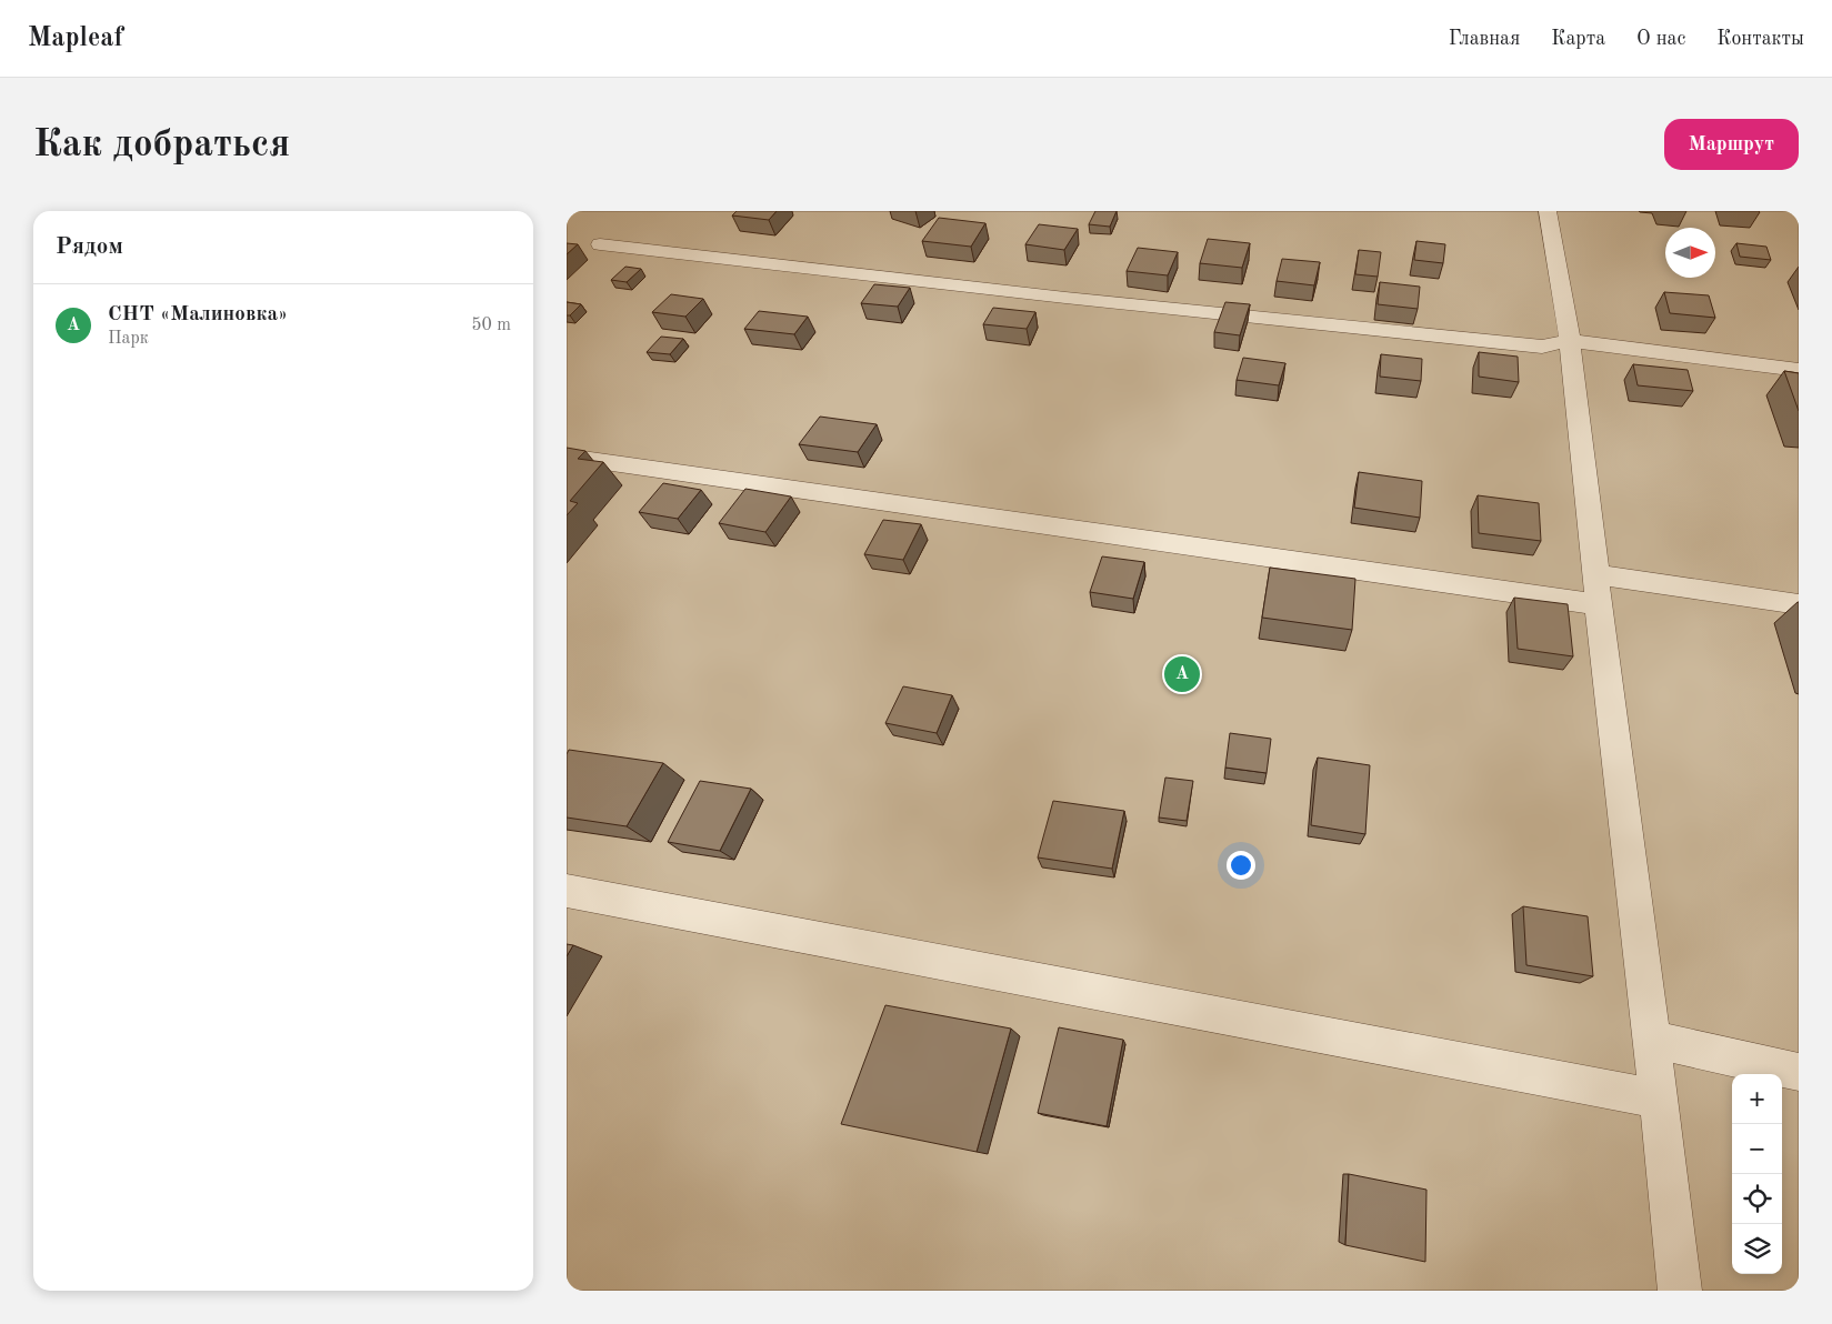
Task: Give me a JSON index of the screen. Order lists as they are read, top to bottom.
{
  "north": "right",
  "page": {
    "header": "Mapleaf",
    "nav": [
      "Главная",
      "Карта",
      "О нас",
      "Контакты"
    ],
    "buttons": "Маршрут",
    "title": "Как добраться",
    "heading": "Рядом",
    "list": [
      {
        "mark": "A",
        "name": "СНТ «Малиновка»",
        "note": "Парк",
        "value": "50 m"
      }
    ],
    "pins": "A",
    "map_buttons": ["+", "−"]
  }
}
